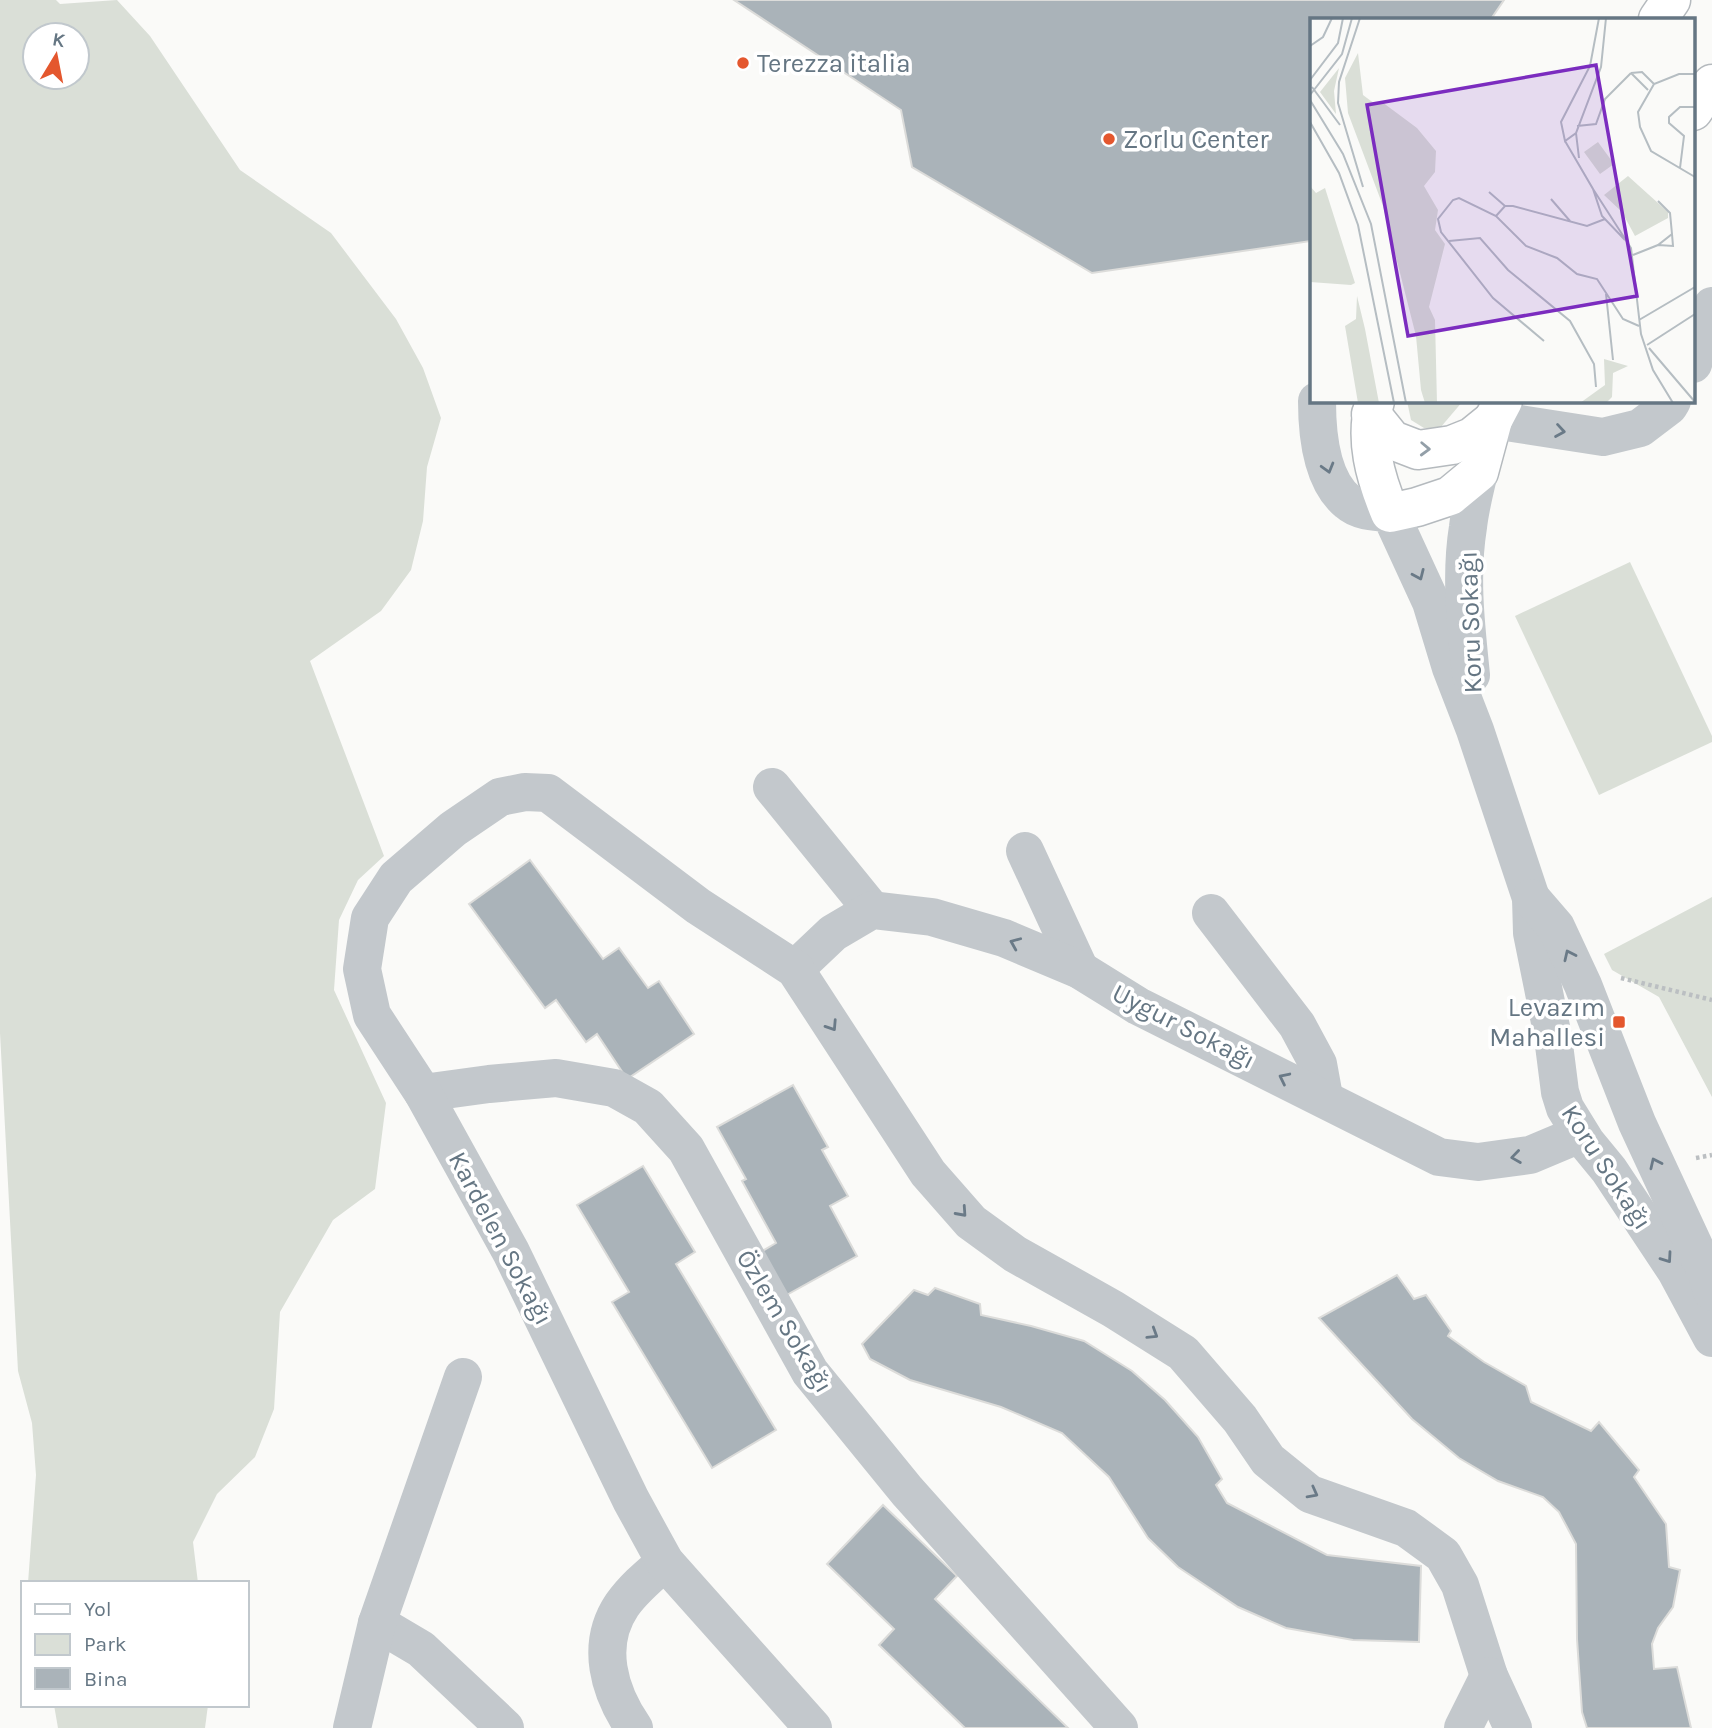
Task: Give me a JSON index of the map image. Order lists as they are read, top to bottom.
{
  "streets": {
    "street": [
      "Koru Sokağı",
      "Uygur Sokağı",
      "Kardelen Sokağı",
      "Özlem Sokağı"
    ]
  },
  "crossings": [
    ["Koru Sokağı", "Uygur Sokağı"],
    ["Kardelen Sokağı", "Özlem Sokağı"]
  ],
  "one_way": ["Uygur Sokağı"],
  "places": {
    "other": ["Terezza italia", "Zorlu Center"],
    "transit": ["Levazım Mahallesi"]
  },
  "legend": ["Yol", "Park", "Bina"],
  "north": "top"
}
